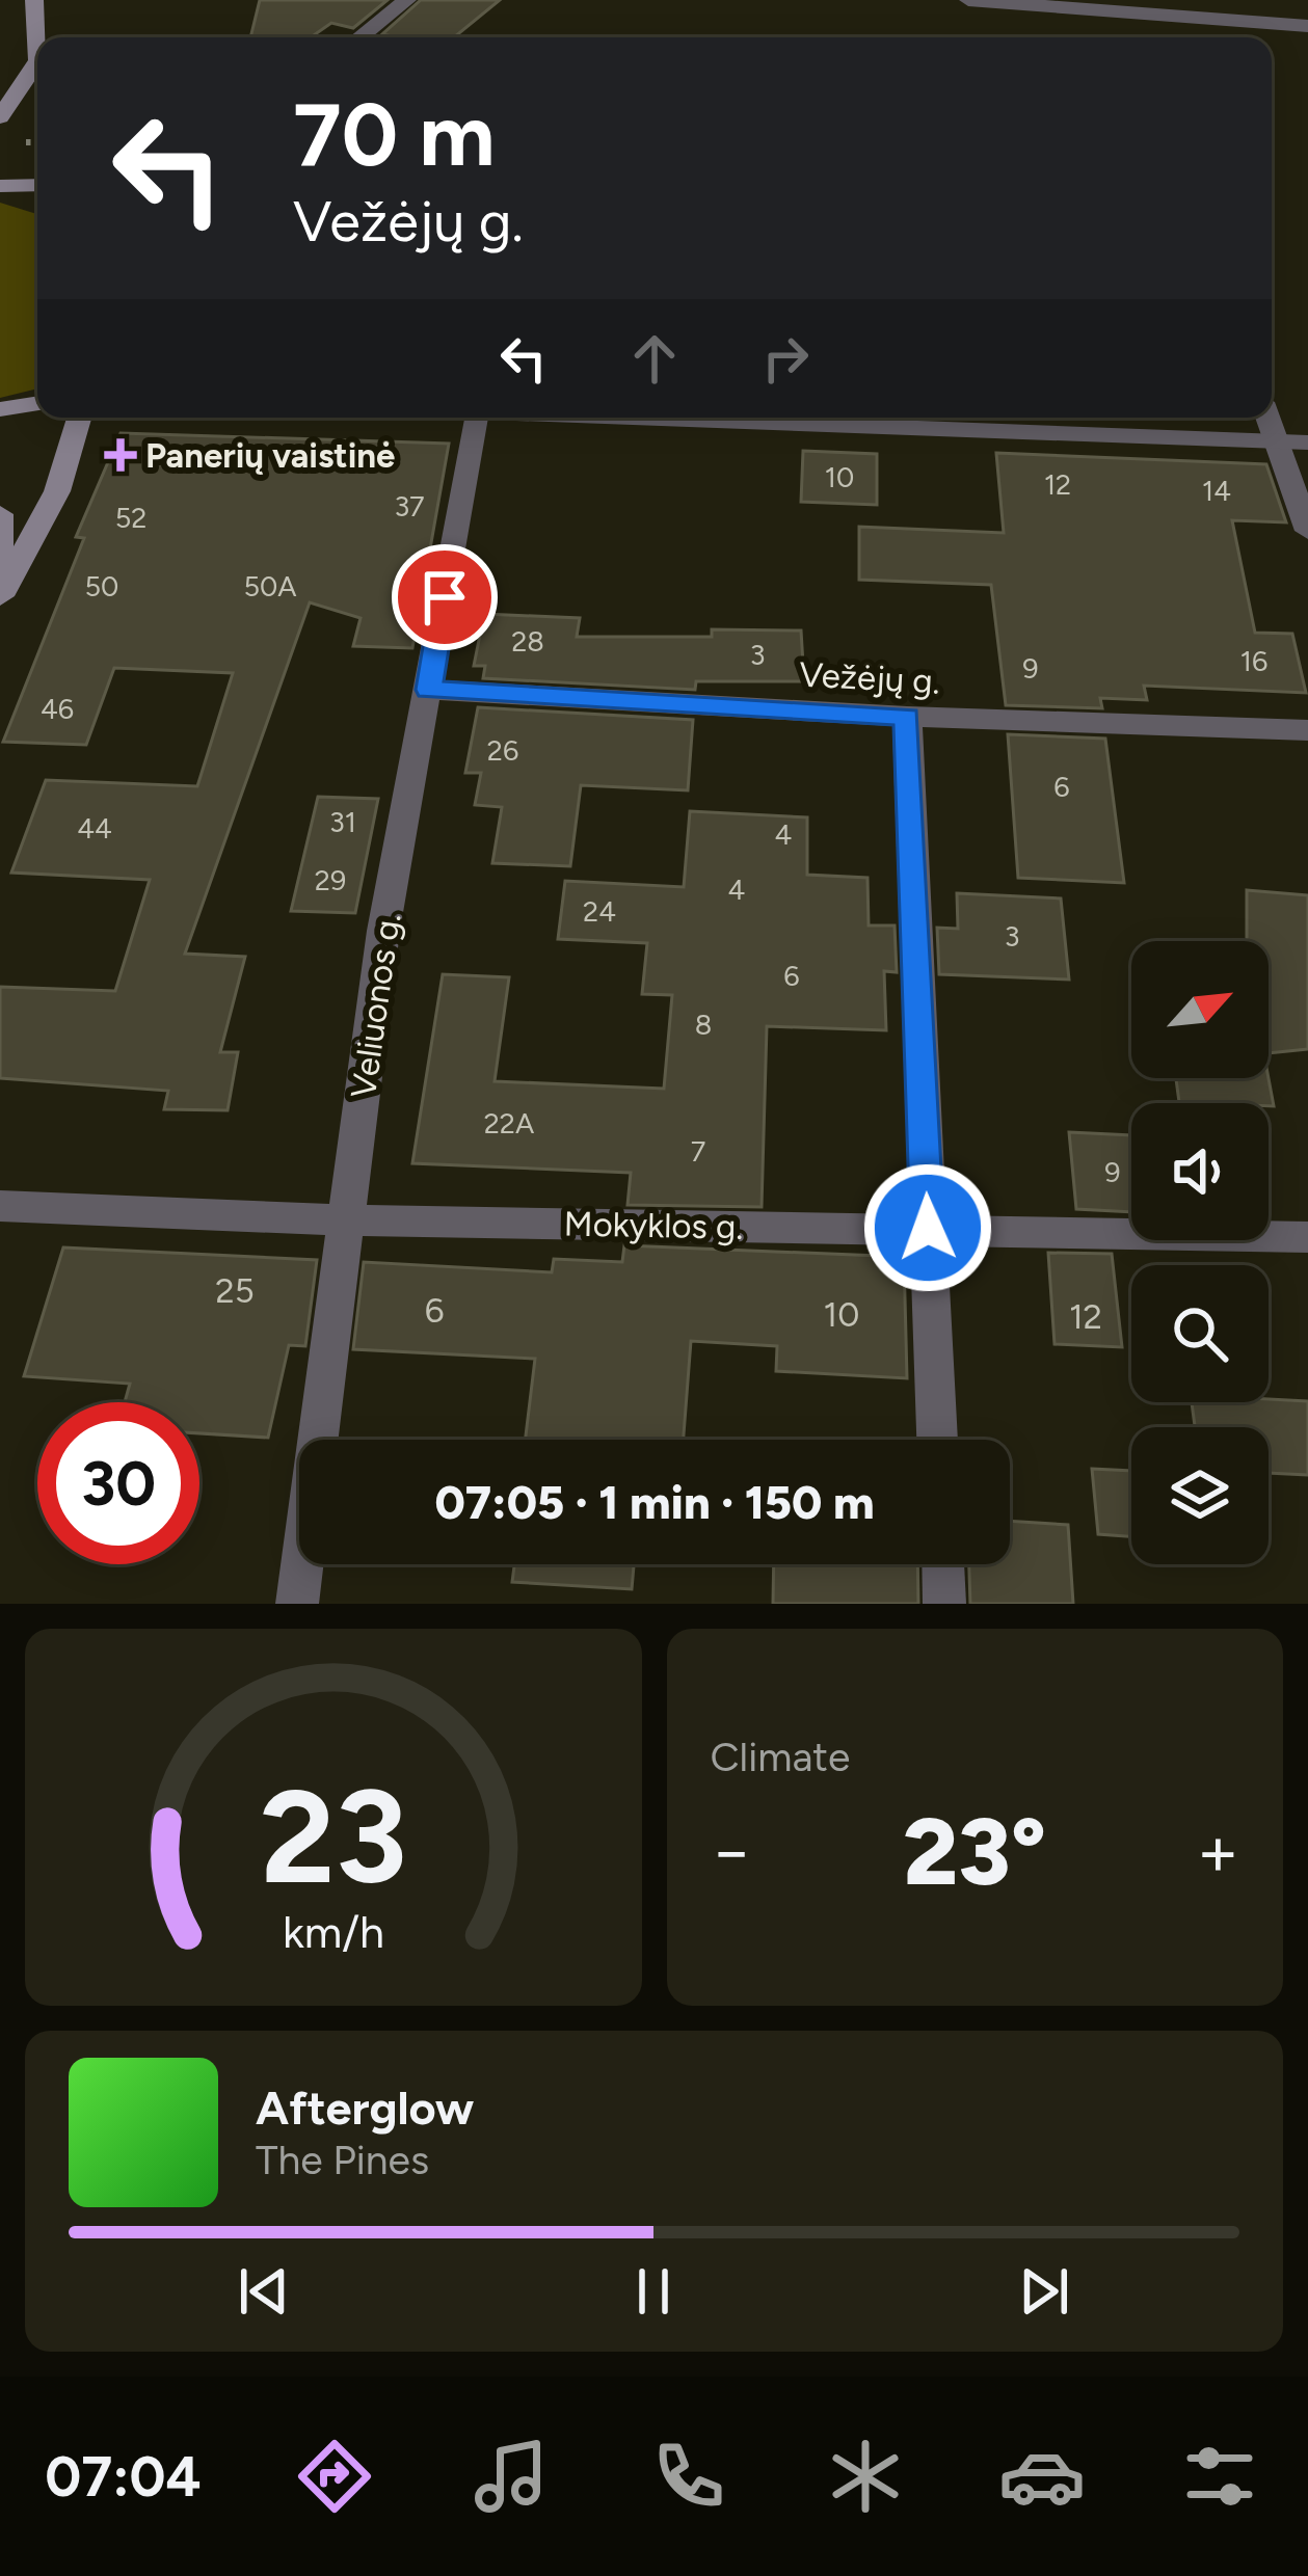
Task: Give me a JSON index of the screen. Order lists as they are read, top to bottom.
{
  "streets": {
    "street": ["Vežėjų g.", "Veliuonos g.", "Mokyklos g."]
  },
  "crossings": [
    ["Vežėjų g.", "Veliuonos g."],
    ["Veliuonos g.", "Mokyklos g."]
  ],
  "places": {
    "health": ["Panerių vaistinė"]
  },
  "house_numbers": [
    "10",
    "12",
    "14",
    "37",
    "52",
    "50",
    "50A",
    "28",
    "3",
    "16",
    "9",
    "46",
    "26",
    "6",
    "31",
    "44",
    "4",
    "29",
    "4",
    "24",
    "3",
    "6",
    "8",
    "22A",
    "7",
    "9",
    "25",
    "6",
    "10",
    "12"
  ],
  "north": "top right",
  "page": {
    "turn": ["70 m", "Vežėjų g."],
    "limit": "30",
    "trip": "07:05 · 1 min · 150 m",
    "tile": "Climate",
    "heat": ["−", "23°", "+"],
    "song": ["Afterglow", "The Pines"],
    "tabs": "07:04",
    "gauge": ["23", "km/h"]
  }
}
